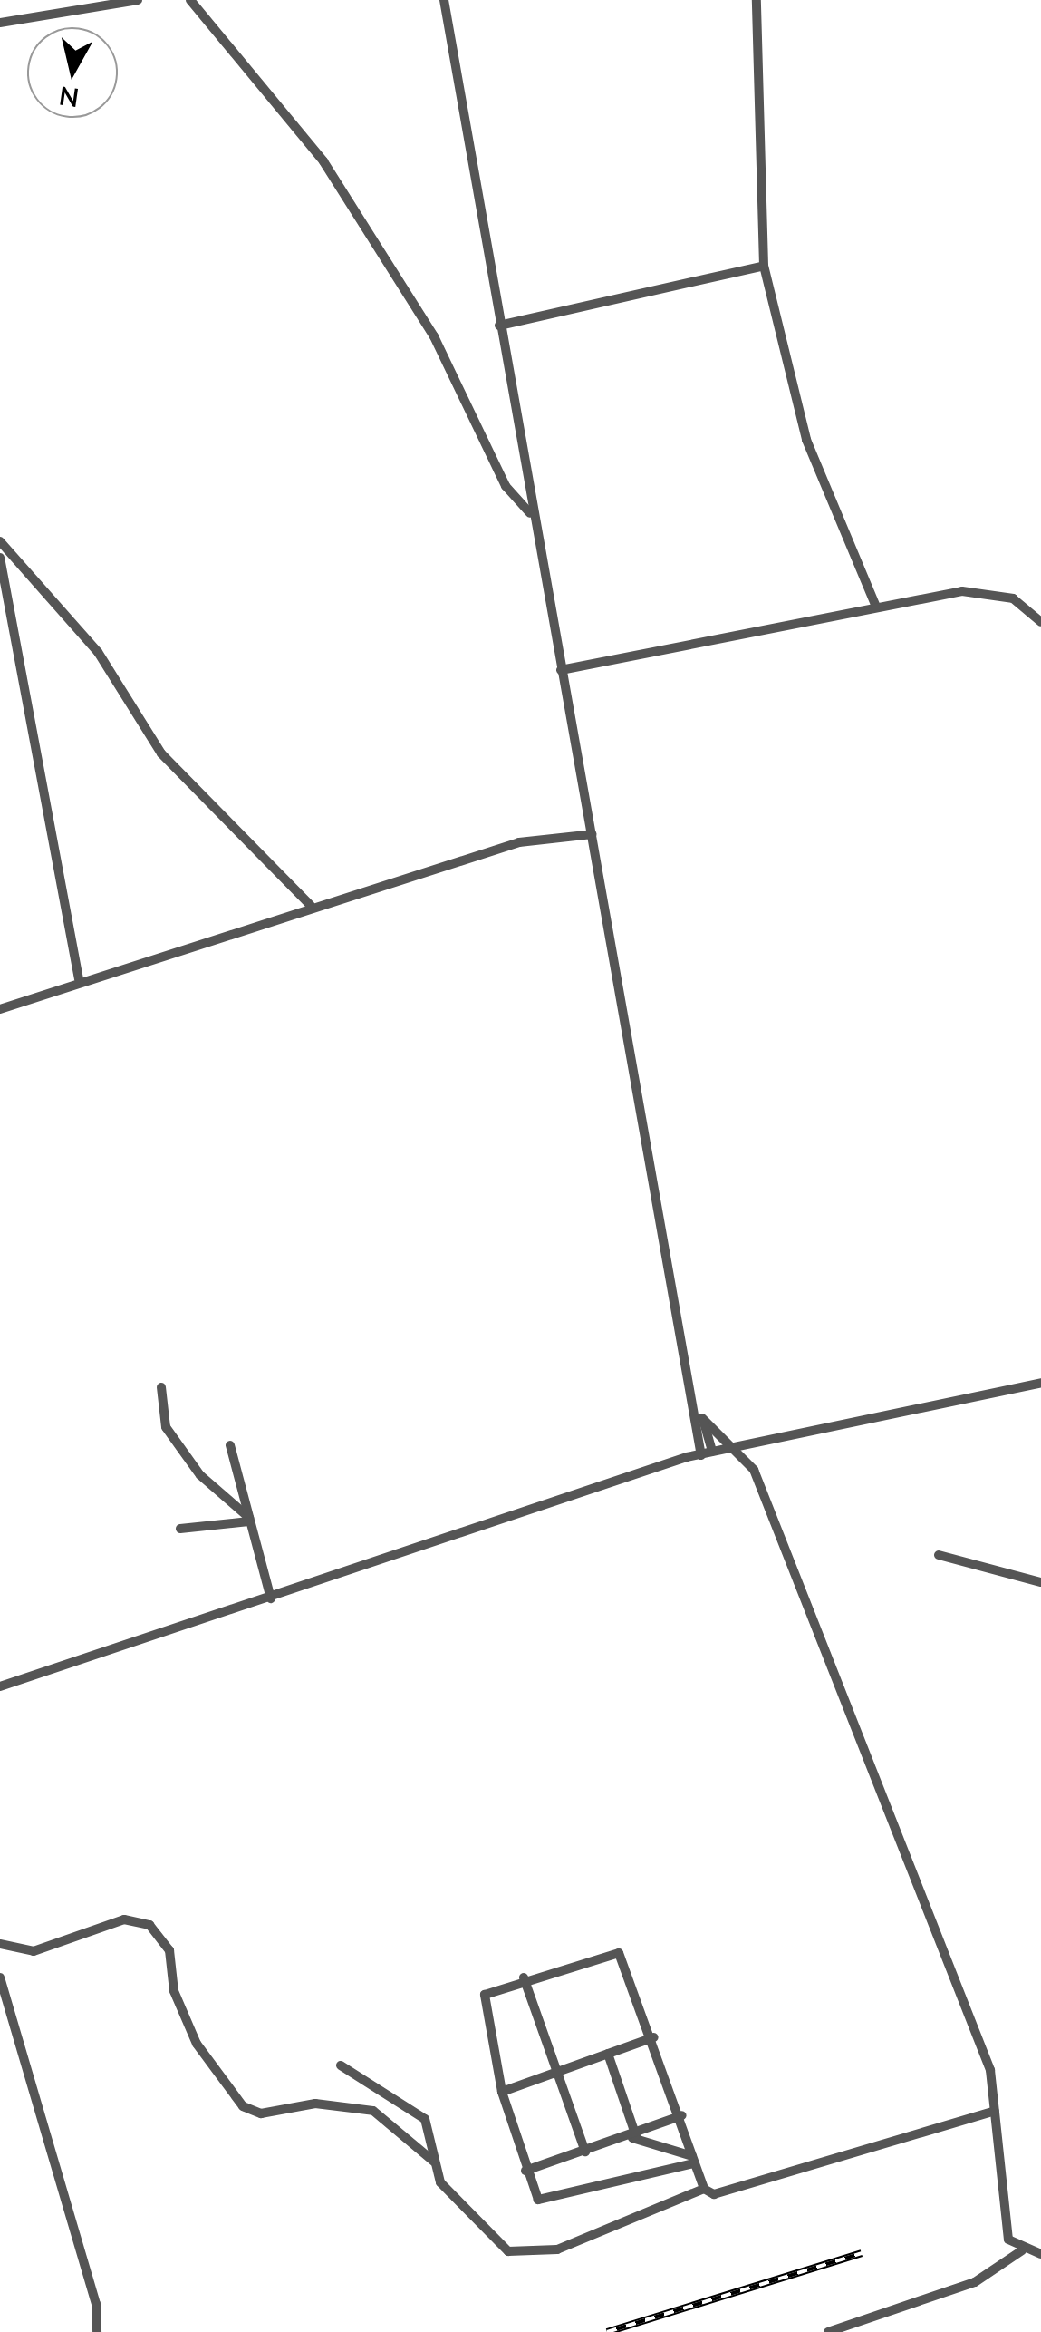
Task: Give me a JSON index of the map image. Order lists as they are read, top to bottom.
{
  "north": "bottom"
}
